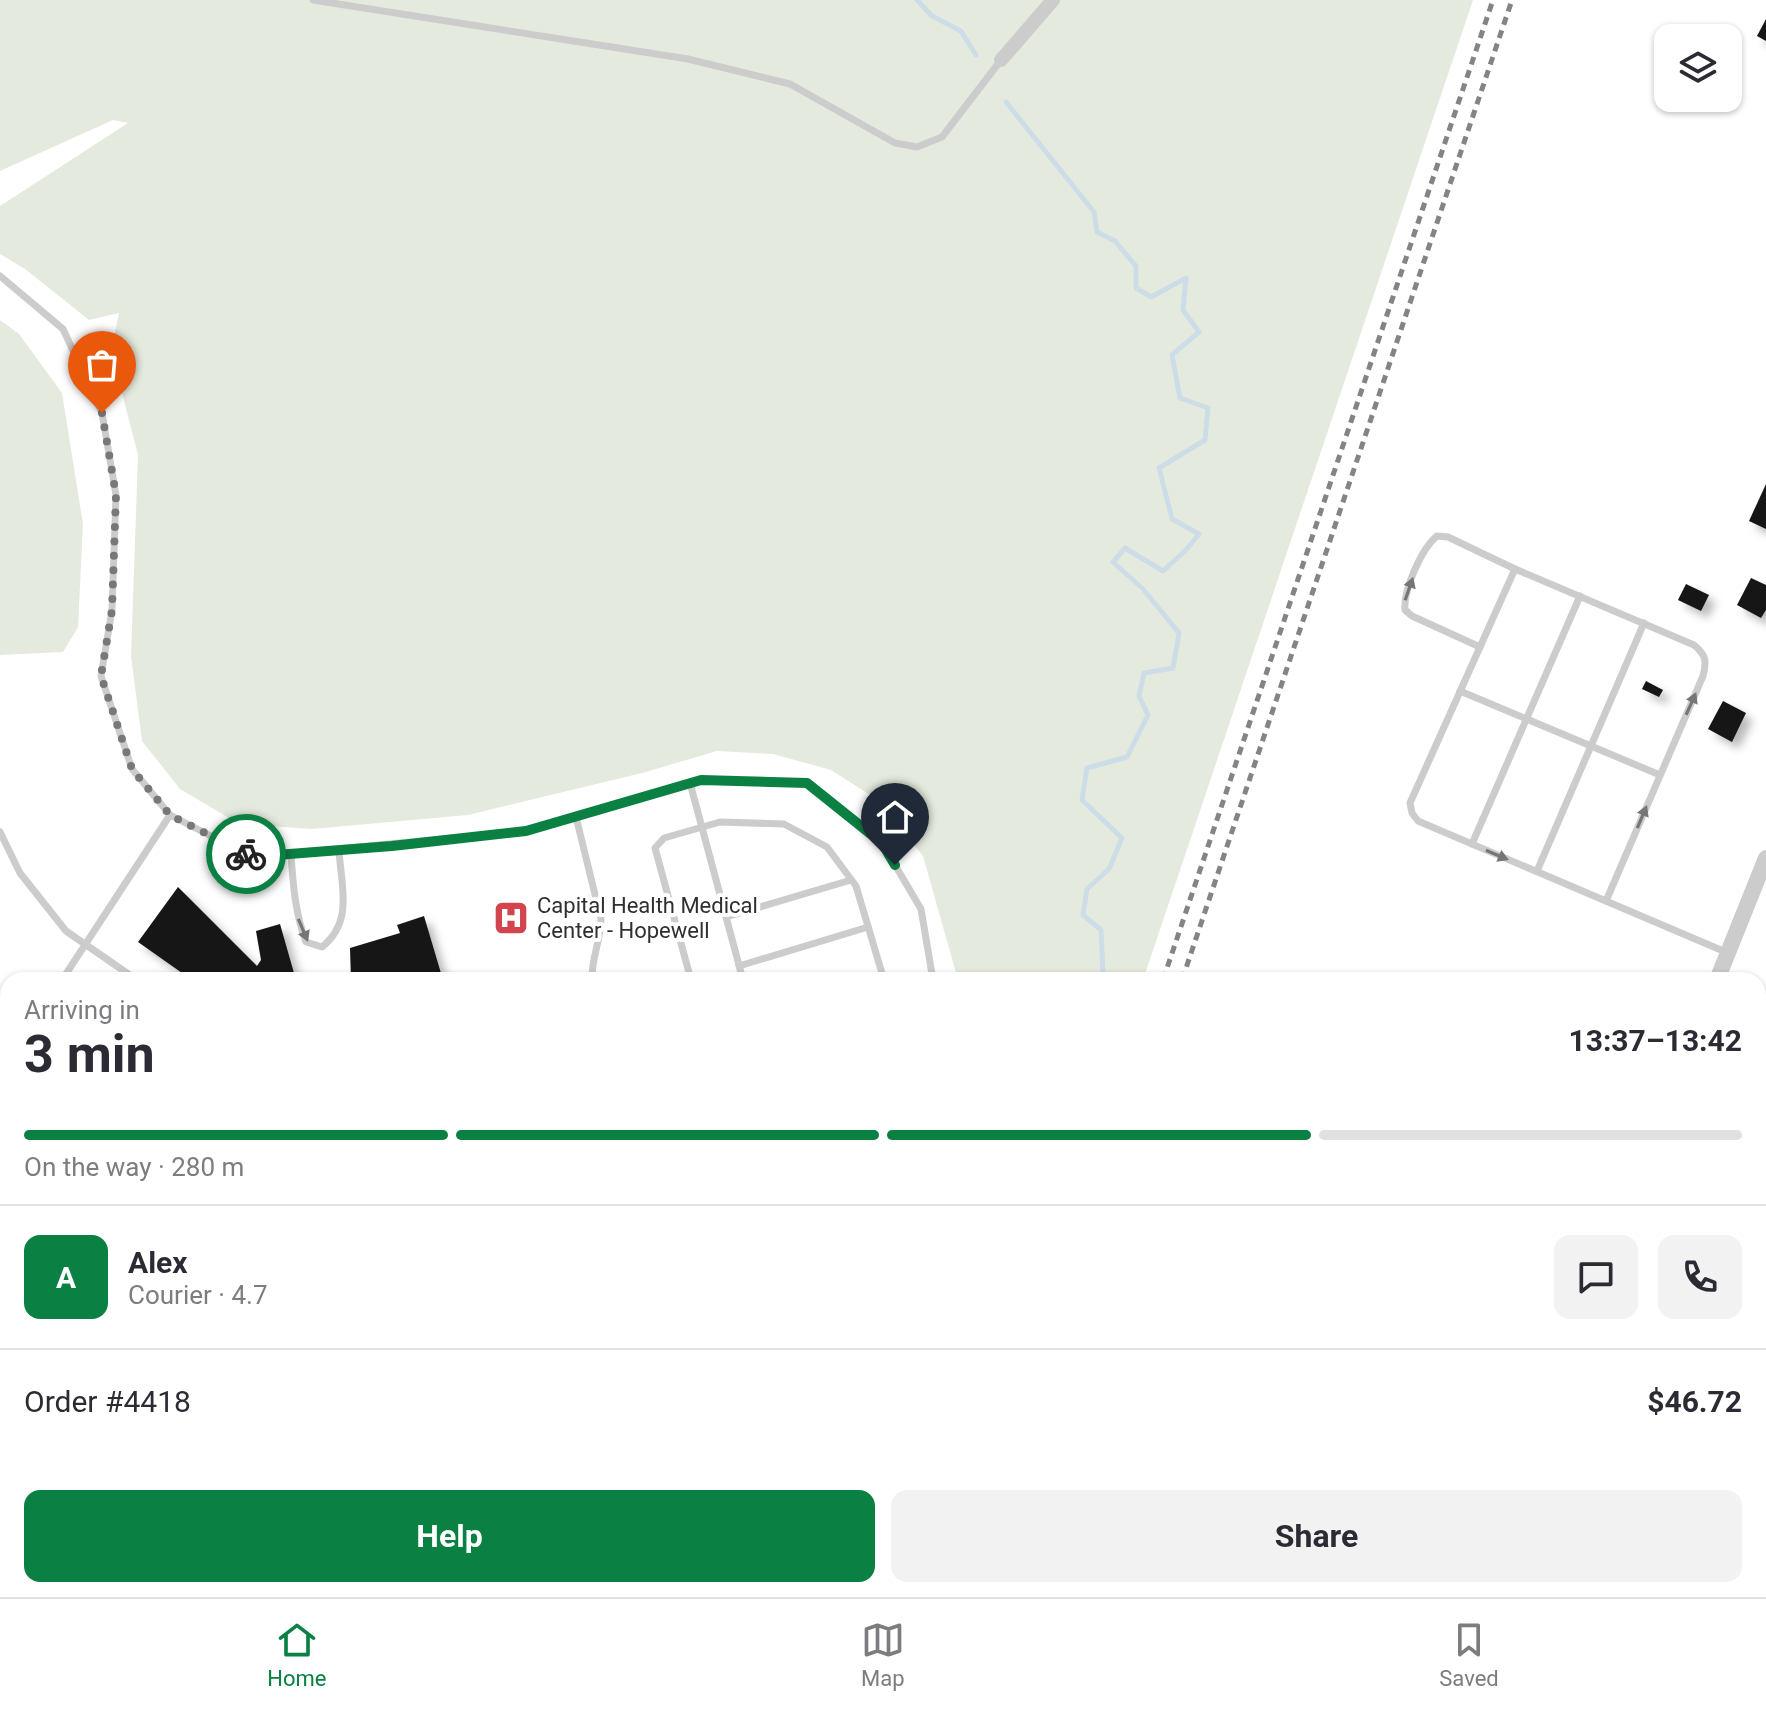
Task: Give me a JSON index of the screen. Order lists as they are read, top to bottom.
{
  "places": {
    "hospital": ["Capital Health Medical Center - Hopewell"]
  },
  "page": {
    "heading": ["3 min", "Arriving in", "13:37–13:42"],
    "panel": [
      "Alex",
      "Courier · 4.7",
      "Order #4418",
      "$46.72"
    ],
    "bar": "On the way · 280 m",
    "round": "A",
    "buttons": ["Help", "Share"],
    "tabs": ["Home", "Map", "Saved"]
  }
}
